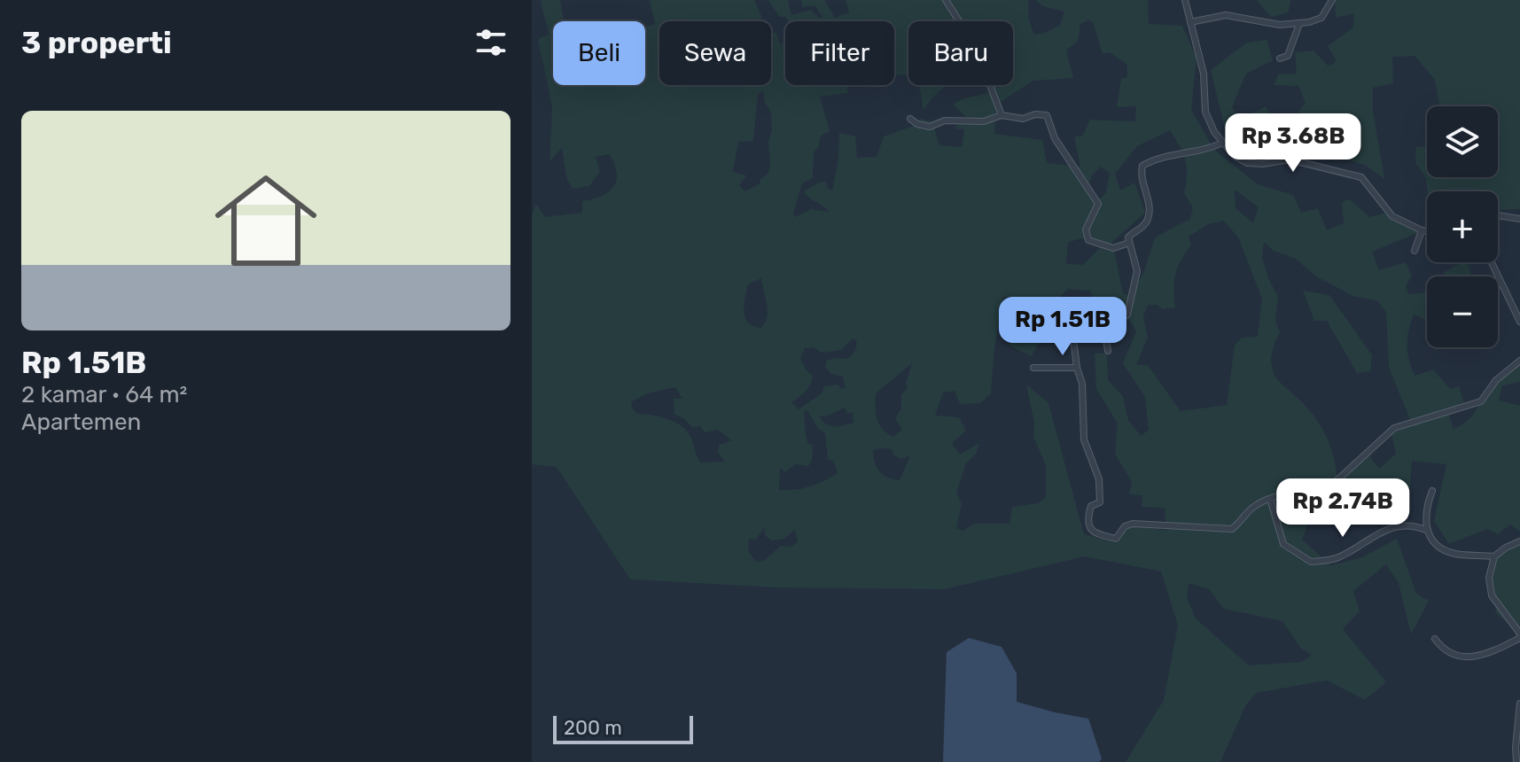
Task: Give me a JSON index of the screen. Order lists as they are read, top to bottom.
{
  "scale_bar": "200 m",
  "page": {
    "heading": "3 properti",
    "chip": [
      "Beli",
      "Sewa",
      "Filter",
      "Baru"
    ],
    "list": [
      {
        "name": "Rp 1.51B",
        "note": "2 kamar · 64 m² · Apartemen"
      }
    ],
    "map_buttons": ["+", "−"],
    "price": ["Rp 3.68B", "Rp 1.51B", "Rp 2.74B"],
    "scale": "200 m"
  }
}
